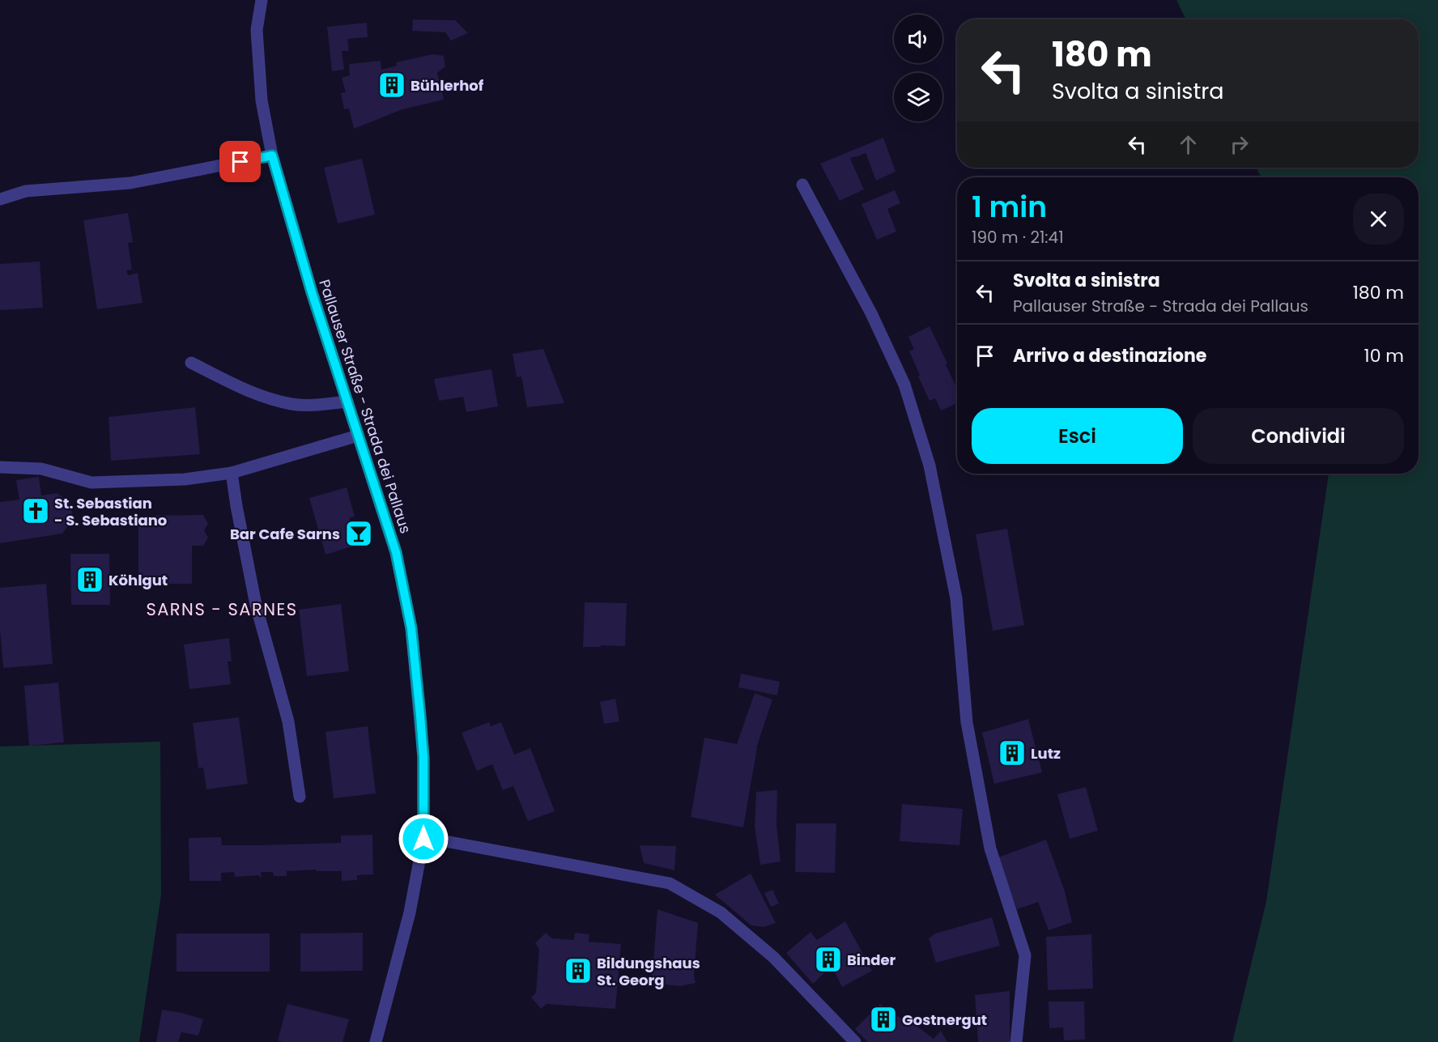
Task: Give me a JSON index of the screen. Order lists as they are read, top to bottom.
{
  "streets": {
    "street": ["Pallauser Straße - Strada dei Pallaus"]
  },
  "districts": ["SARNS - SARNES"],
  "places": {
    "building": [
      "Bühlerhof",
      "Köhlgut",
      "Lutz",
      "Binder",
      "Bildungshaus St. Georg",
      "Gostnergut"
    ],
    "church": ["St. Sebastian - S. Sebastiano"],
    "bar": ["Bar Cafe Sarns"]
  },
  "page": {
    "turn": ["180 m", "Svolta a sinistra"],
    "heading": ["1 min", "190 m · 21:41"],
    "list": [
      {
        "name": "Svolta a sinistra",
        "note": "Pallauser Straße - Strada dei Pallaus",
        "value": "180 m"
      },
      {
        "name": "Arrivo a destinazione",
        "value": "10 m"
      }
    ],
    "buttons": ["Esci", "Condividi"]
  }
}
